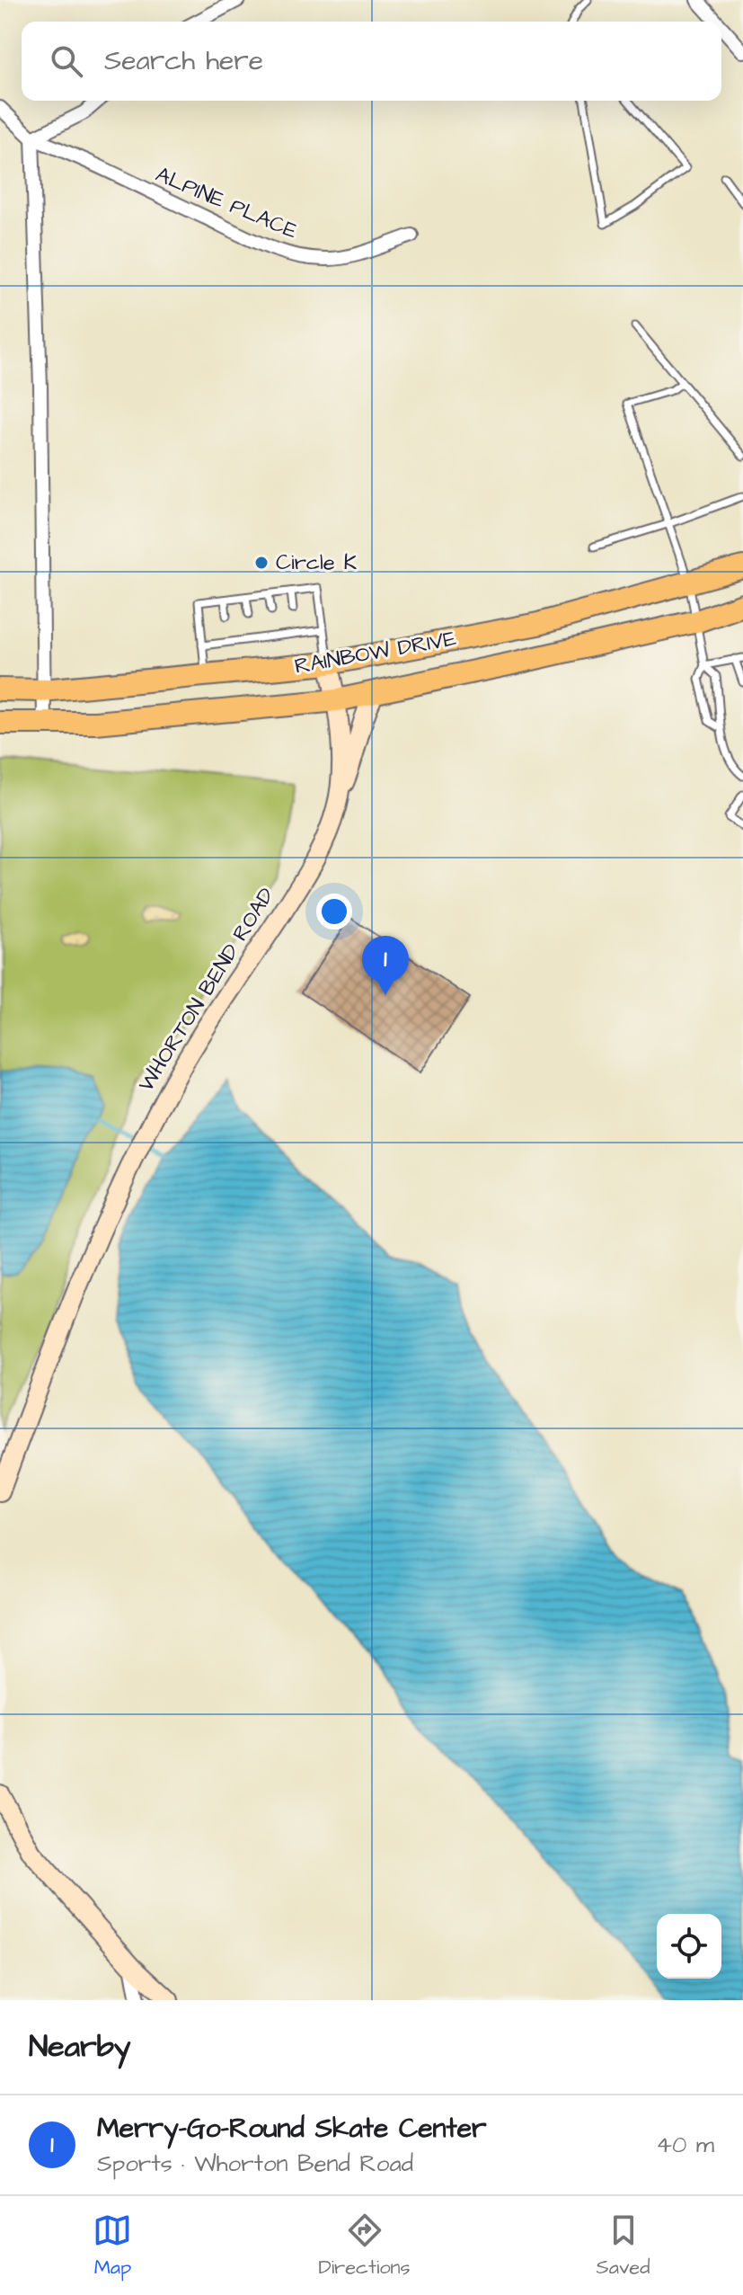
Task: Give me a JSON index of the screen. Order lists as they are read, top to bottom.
{
  "streets": {
    "main road": ["RAINBOW DRIVE", "WHORTON BEND ROAD"],
    "street": ["ALPINE PLACE"]
  },
  "crossings": [
    ["RAINBOW DRIVE", "WHORTON BEND ROAD"]
  ],
  "places": ["Circle K"],
  "page": {
    "search": "Search here",
    "pins": "1",
    "heading": "Nearby",
    "list": [
      {
        "mark": "1",
        "name": "Merry-Go-Round Skate Center",
        "note": "Sports · Whorton Bend Road",
        "value": "40 m"
      }
    ],
    "nav": ["Map", "Directions", "Saved"]
  }
}
